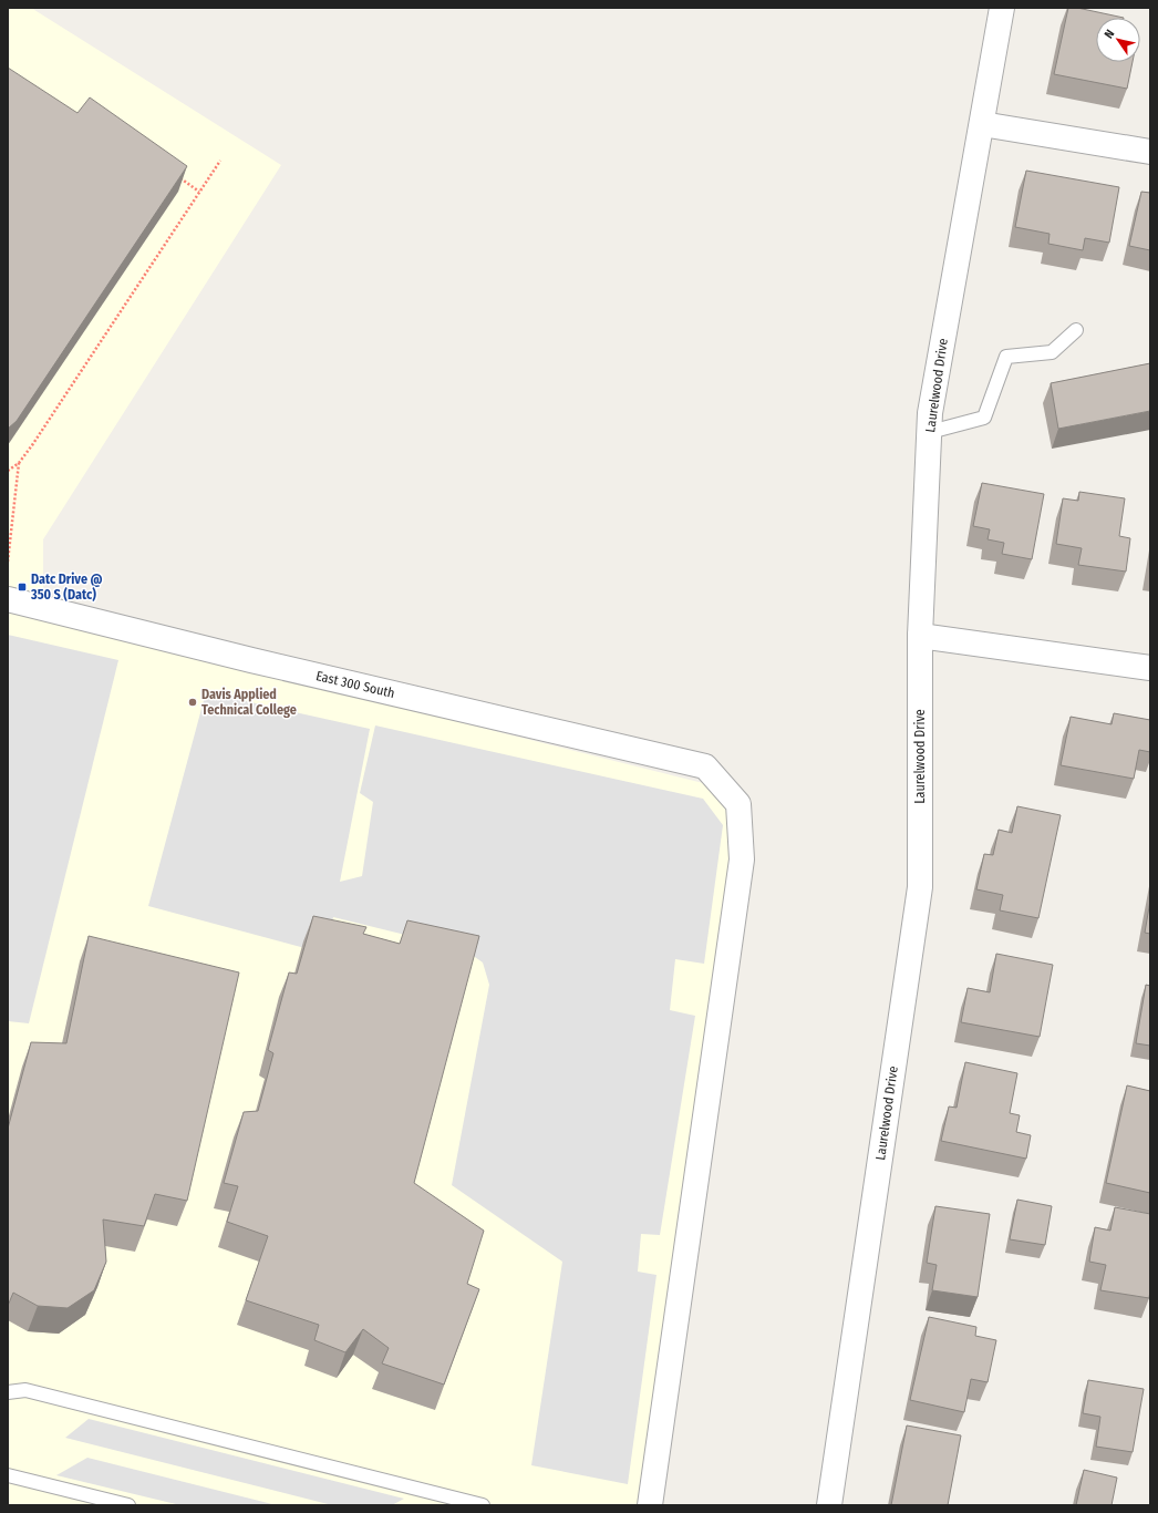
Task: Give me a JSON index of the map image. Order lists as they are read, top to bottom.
{
  "streets": {
    "street": ["Laurelwood Drive", "East 300 South"]
  },
  "places": {
    "transit": ["Datc Drive @ 350 S (Datc)"],
    "other": ["Davis Applied Technical College"]
  },
  "north": "top left"
}
